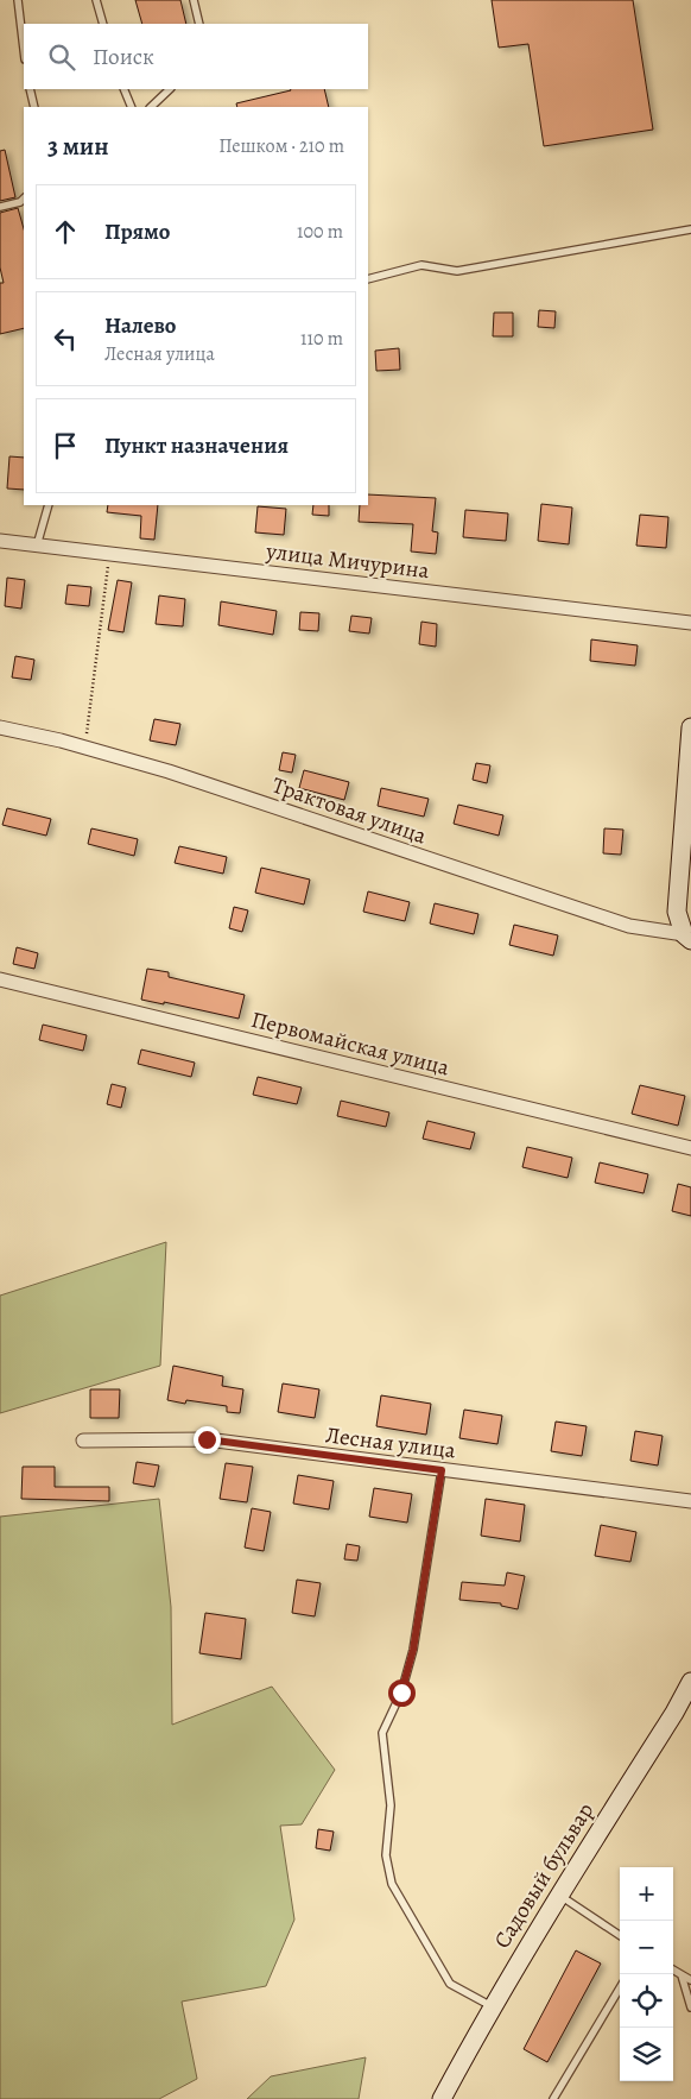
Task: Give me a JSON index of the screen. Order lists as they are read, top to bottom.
{
  "streets": {
    "street": [
      "улица Мичурина",
      "Трактовая улица",
      "Первомайская улица",
      "Лесная улица",
      "Садовый бульвар"
    ]
  },
  "page": {
    "search": "Поиск",
    "heading": ["3 мин", "Пешком · 210 m"],
    "list": [
      ["Прямо", "100 m"],
      ["Налево", "Лесная улица", "110 m"],
      "Пункт назначения"
    ],
    "map_buttons": ["+", "−"]
  }
}
